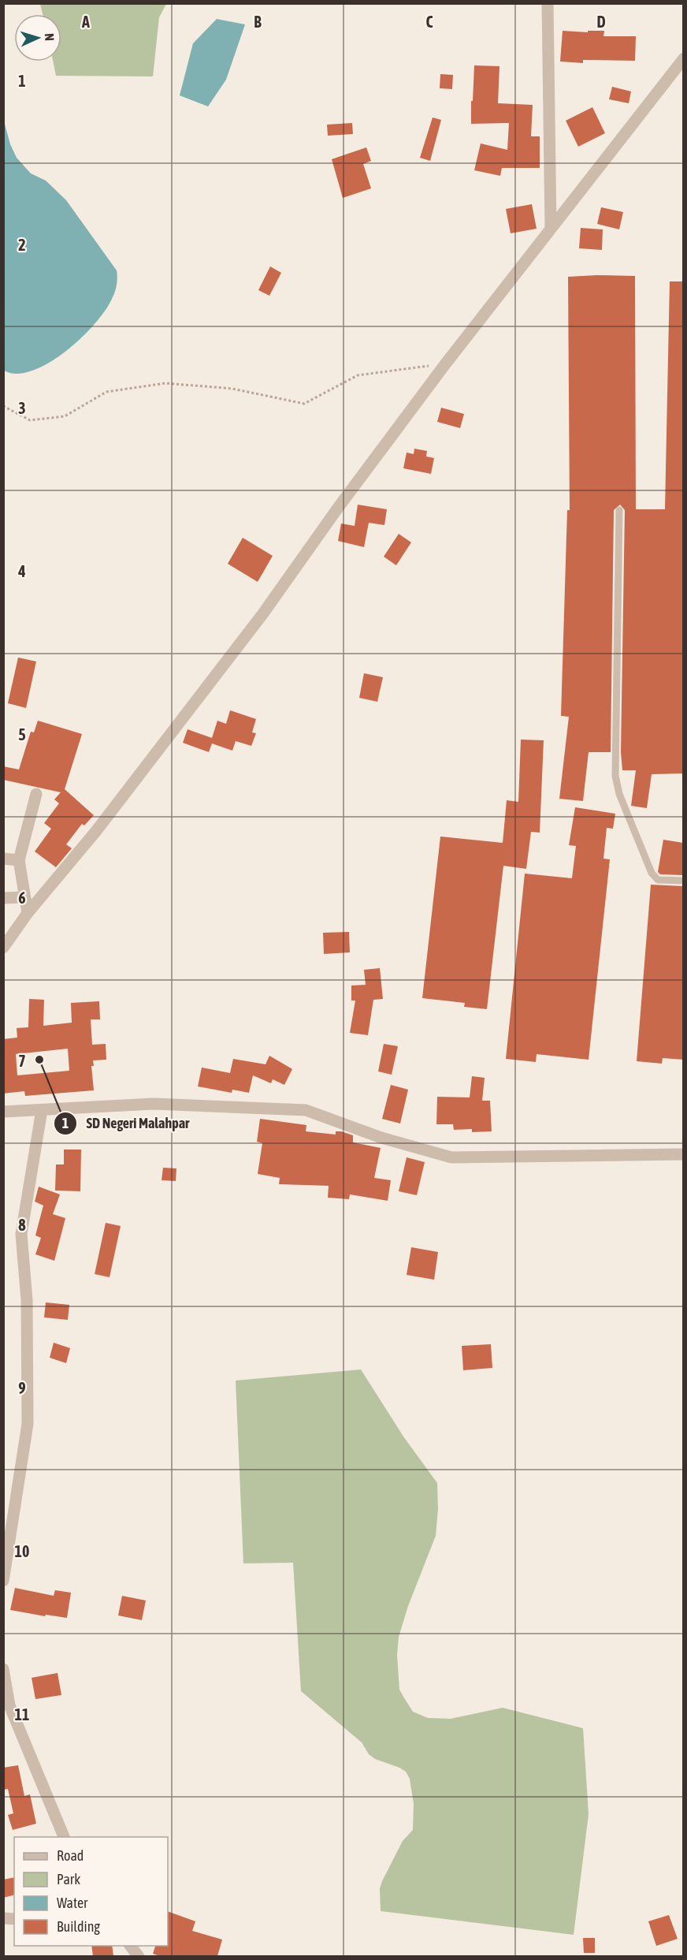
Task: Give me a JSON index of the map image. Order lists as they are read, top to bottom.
{
  "places": ["SD Negeri Malahpar"],
  "legend": [
    "Road",
    "Park",
    "Water",
    "Building"
  ],
  "north": "right",
  "grid": {
    "columns": [
      "A",
      "B",
      "C",
      "D"
    ],
    "rows": [
      "1",
      "2",
      "3",
      "4",
      "5",
      "6",
      "7",
      "8",
      "9",
      "10",
      "11"
    ]
  }
}
